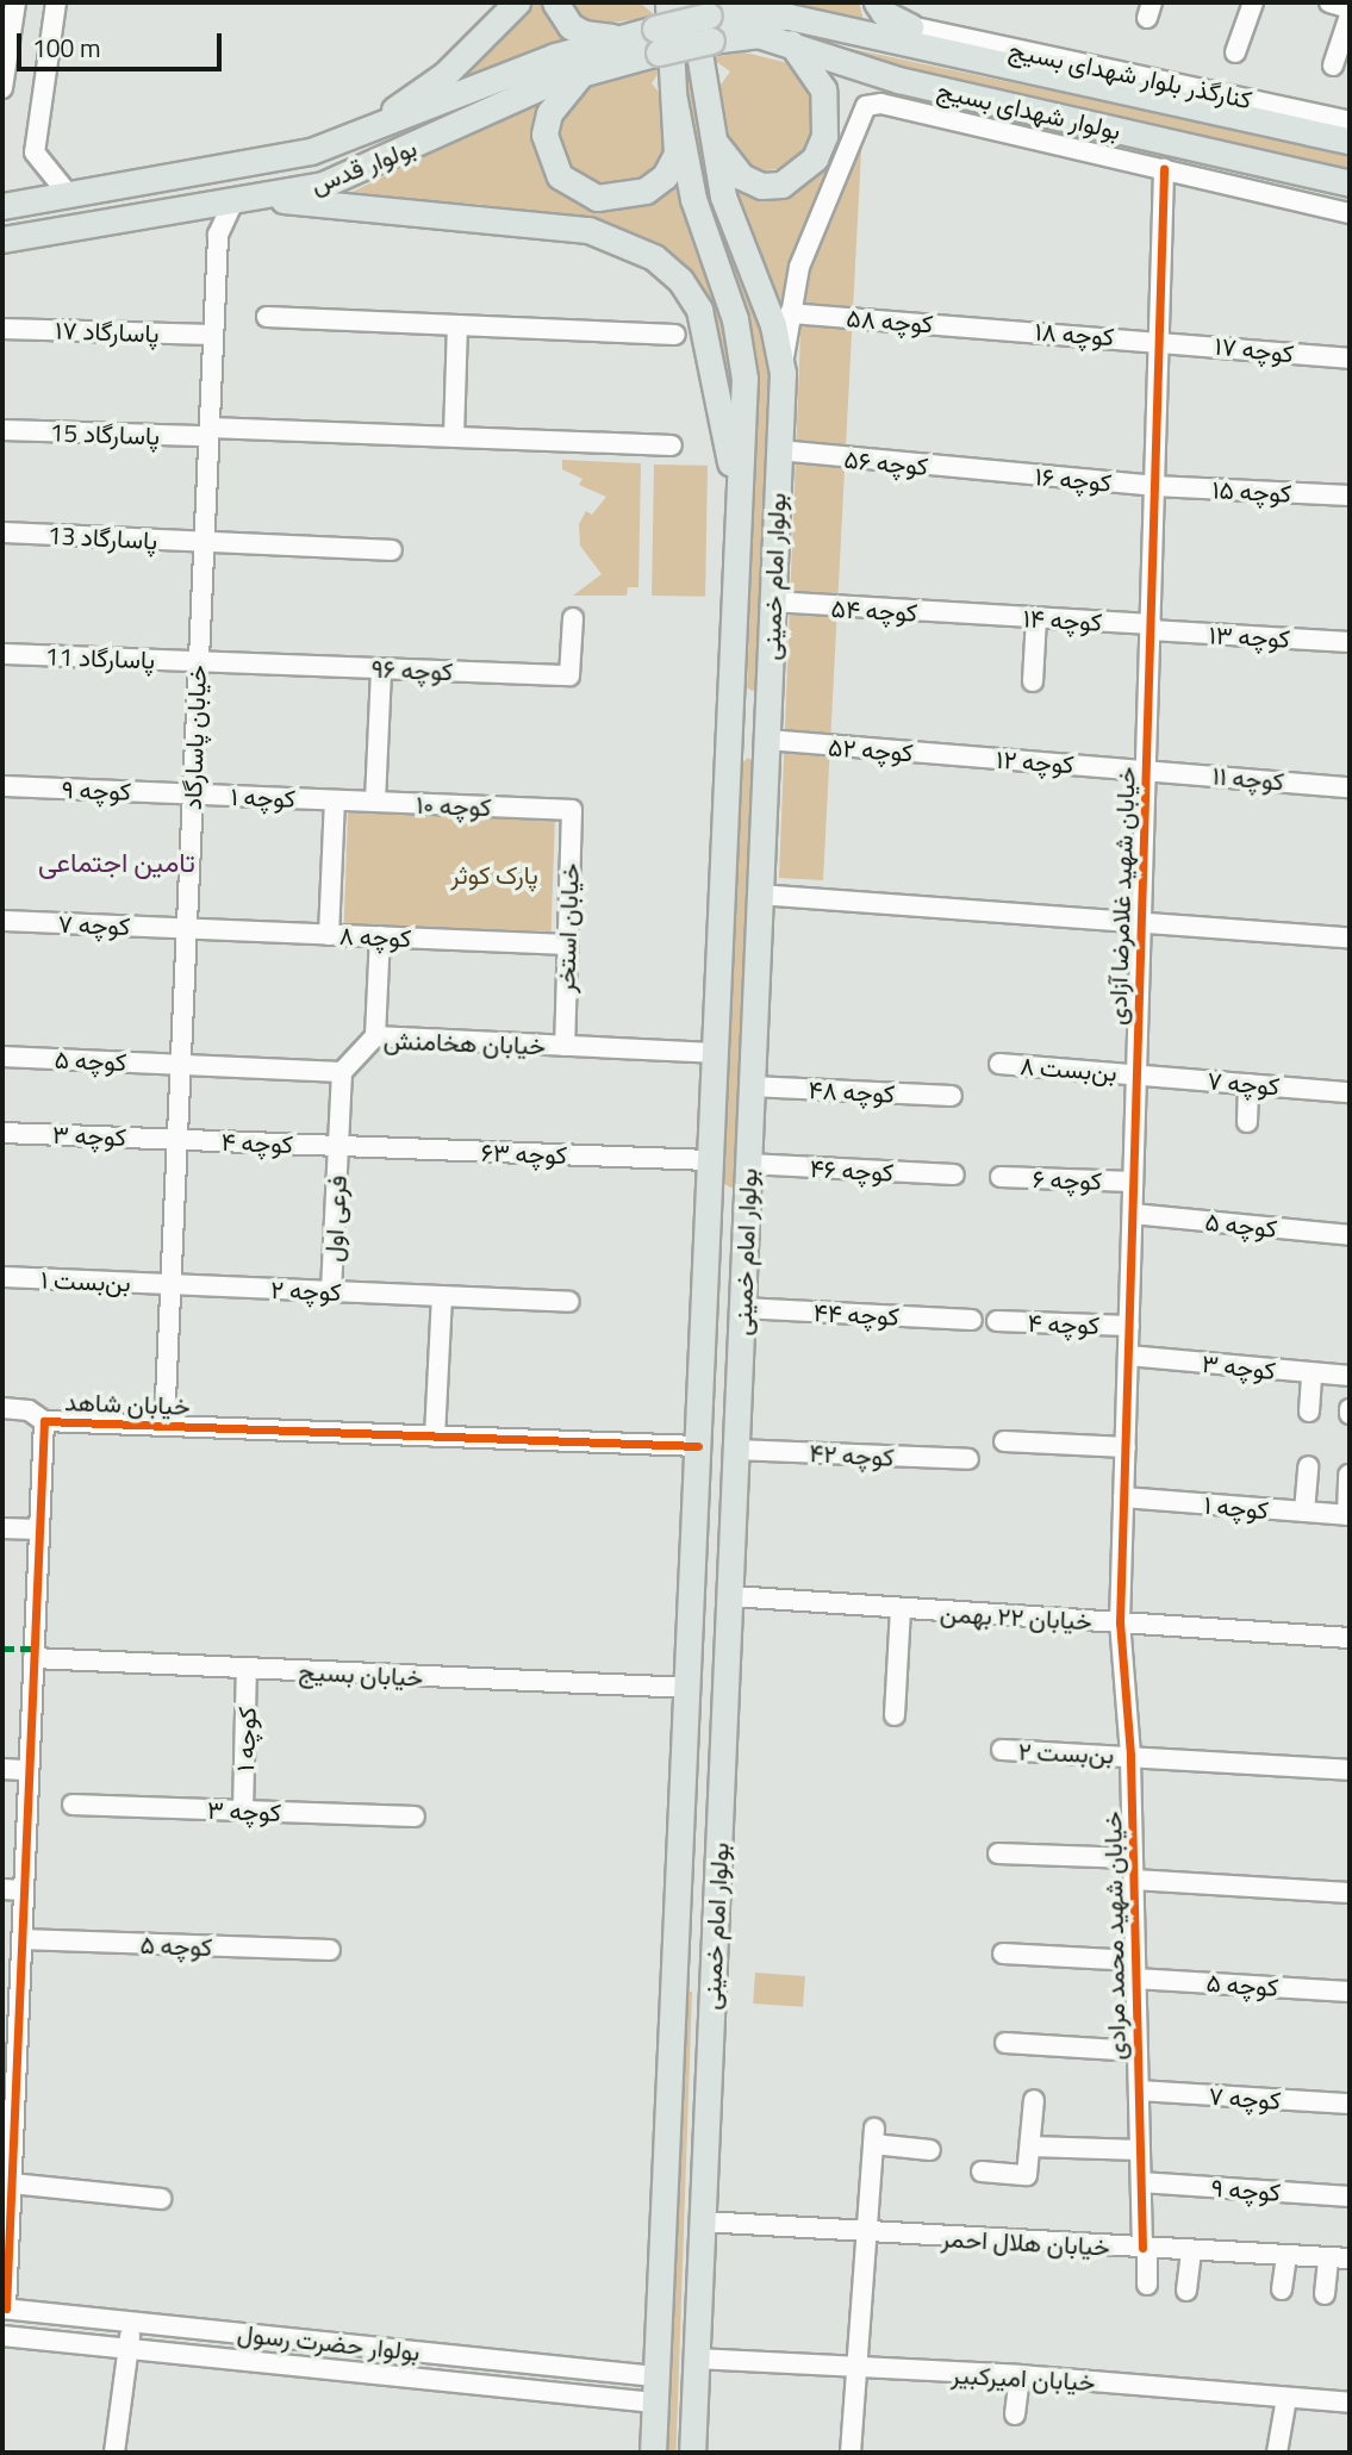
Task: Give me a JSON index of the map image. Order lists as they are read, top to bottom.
{
  "streets": {
    "main road": ["بولوار شهدای بسیج", "بولوار قدس", "بولوار امام خمینی"],
    "street": [
      "کنارگذر بلوار شهدای بسیج",
      "کوچه ۵۸",
      "پاسارگاد ۱۷",
      "کوچه ۱۸",
      "کوچه ۱۷",
      "پاسارگاد 15",
      "کوچه ۵۶",
      "کوچه ۱۶",
      "کوچه ۱۵",
      "پاسارگاد 13",
      "کوچه ۵۴",
      "کوچه ۱۴",
      "کوچه ۱۳",
      "پاسارگاد 11",
      "کوچه ۹۶",
      "خیابان پاسارگاد",
      "کوچه ۵۲",
      "کوچه ۱۲",
      "کوچه ۱۱",
      "کوچه ۹",
      "کوچه ۱",
      "کوچه ۱۰",
      "خیابان شهید غلامرضا آزادی",
      "کوچه ۷",
      "خیابان استخر",
      "کوچه ۸",
      "خیابان هخامنش",
      "کوچه ۵",
      "بن‌بست ۸",
      "کوچه ۴۸",
      "کوچه ۳",
      "کوچه ۴",
      "کوچه ۶۳",
      "کوچه ۴۶",
      "کوچه ۶",
      "فرعی اول",
      "بن‌بست ۱",
      "کوچه ۲",
      "کوچه ۴۴",
      "خیابان شاهد",
      "کوچه ۴۲",
      "خیابان ۲۲ بهمن",
      "خیابان بسیج",
      "بن‌بست ۲",
      "خیابان شهید محمد مرادی",
      "خیابان هلال احمر",
      "بولوار حضرت رسول",
      "خیابان امیرکبیر"
    ]
  },
  "crossings": [
    ["بولوار شهدای بسیج", "بولوار قدس"],
    ["بولوار شهدای بسیج", "بولوار امام خمینی"],
    ["بولوار قدس", "بولوار امام خمینی"],
    ["بولوار قدس", "خیابان پاسارگاد"],
    ["کوچه ۵۸", "کوچه ۱۸"],
    ["پاسارگاد ۱۷", "خیابان پاسارگاد"],
    ["کوچه ۱۸", "کوچه ۱۷"],
    ["کوچه ۱۸", "خیابان شهید غلامرضا آزادی"],
    ["کوچه ۱۷", "خیابان شهید غلامرضا آزادی"],
    ["پاسارگاد 15", "خیابان پاسارگاد"],
    ["کوچه ۵۶", "کوچه ۱۶"],
    ["کوچه ۵۶", "بولوار امام خمینی"],
    ["کوچه ۱۶", "کوچه ۱۵"],
    ["کوچه ۱۶", "خیابان شهید غلامرضا آزادی"],
    ["کوچه ۱۵", "خیابان شهید غلامرضا آزادی"],
    ["پاسارگاد 13", "خیابان پاسارگاد"],
    ["بولوار امام خمینی", "کوچه ۵۴"],
    ["بولوار امام خمینی", "کوچه ۵۲"],
    ["بولوار امام خمینی", "خیابان هخامنش"],
    ["بولوار امام خمینی", "کوچه ۴۸"],
    ["بولوار امام خمینی", "کوچه ۶۳"],
    ["بولوار امام خمینی", "کوچه ۴۶"],
    ["بولوار امام خمینی", "کوچه ۴۴"],
    ["بولوار امام خمینی", "خیابان شاهد"],
    ["بولوار امام خمینی", "کوچه ۴۲"],
    ["بولوار امام خمینی", "خیابان ۲۲ بهمن"],
    ["بولوار امام خمینی", "خیابان بسیج"],
    ["بولوار امام خمینی", "خیابان هلال احمر"],
    ["بولوار امام خمینی", "بولوار حضرت رسول"],
    ["بولوار امام خمینی", "خیابان امیرکبیر"],
    ["کوچه ۵۴", "کوچه ۱۴"],
    ["کوچه ۱۴", "کوچه ۱۳"],
    ["کوچه ۱۴", "خیابان شهید غلامرضا آزادی"],
    ["کوچه ۱۳", "خیابان شهید غلامرضا آزادی"],
    ["پاسارگاد 11", "کوچه ۹۶"],
    ["پاسارگاد 11", "خیابان پاسارگاد"],
    ["کوچه ۹۶", "خیابان پاسارگاد"],
    ["خیابان پاسارگاد", "کوچه ۹"],
    ["خیابان پاسارگاد", "کوچه ۱"],
    ["خیابان پاسارگاد", "کوچه ۷"],
    ["خیابان پاسارگاد", "کوچه ۸"],
    ["خیابان پاسارگاد", "کوچه ۵"],
    ["خیابان پاسارگاد", "کوچه ۳"],
    ["خیابان پاسارگاد", "کوچه ۴"],
    ["خیابان پاسارگاد", "بن‌بست ۱"],
    ["خیابان پاسارگاد", "کوچه ۲"],
    ["خیابان پاسارگاد", "خیابان شاهد"],
    ["کوچه ۵۲", "کوچه ۱۲"],
    ["کوچه ۱۲", "کوچه ۱۱"],
    ["کوچه ۱۲", "خیابان شهید غلامرضا آزادی"],
    ["کوچه ۱۱", "خیابان شهید غلامرضا آزادی"],
    ["کوچه ۹", "کوچه ۱"],
    ["کوچه ۹", "خیابان شهید محمد مرادی"],
    ["کوچه ۱", "کوچه ۱۰"],
    ["کوچه ۱", "خیابان شهید غلامرضا آزادی"],
    ["کوچه ۱", "کوچه ۳"],
    ["کوچه ۱", "خیابان بسیج"],
    ["کوچه ۱۰", "خیابان استخر"],
    ["خیابان شهید غلامرضا آزادی", "کوچه ۷"],
    ["خیابان شهید غلامرضا آزادی", "کوچه ۵"],
    ["خیابان شهید غلامرضا آزادی", "بن‌بست ۸"],
    ["خیابان شهید غلامرضا آزادی", "کوچه ۳"],
    ["خیابان شهید غلامرضا آزادی", "کوچه ۴"],
    ["خیابان شهید غلامرضا آزادی", "کوچه ۶"],
    ["خیابان شهید غلامرضا آزادی", "خیابان ۲۲ بهمن"],
    ["خیابان شهید غلامرضا آزادی", "خیابان شهید محمد مرادی"],
    ["کوچه ۷", "کوچه ۸"],
    ["کوچه ۷", "بن‌بست ۸"],
    ["کوچه ۷", "خیابان شهید محمد مرادی"],
    ["خیابان استخر", "کوچه ۸"],
    ["خیابان استخر", "خیابان هخامنش"],
    ["خیابان هخامنش", "فرعی اول"],
    ["کوچه ۵", "خیابان شاهد"],
    ["کوچه ۵", "خیابان شهید محمد مرادی"],
    ["کوچه ۳", "کوچه ۴"],
    ["کوچه ۴", "کوچه ۶۳"],
    ["کوچه ۴", "فرعی اول"],
    ["کوچه ۶۳", "فرعی اول"],
    ["فرعی اول", "کوچه ۲"],
    ["بن‌بست ۱", "کوچه ۲"],
    ["خیابان شاهد", "خیابان بسیج"],
    ["خیابان شاهد", "بولوار حضرت رسول"],
    ["خیابان ۲۲ بهمن", "خیابان شهید محمد مرادی"],
    ["بن‌بست ۲", "خیابان شهید محمد مرادی"],
    ["خیابان شهید محمد مرادی", "خیابان هلال احمر"]
  ],
  "districts": ["تامین اجتماعی"],
  "parks": ["پارک کوثر"],
  "scale_bar": "100 m"
}
